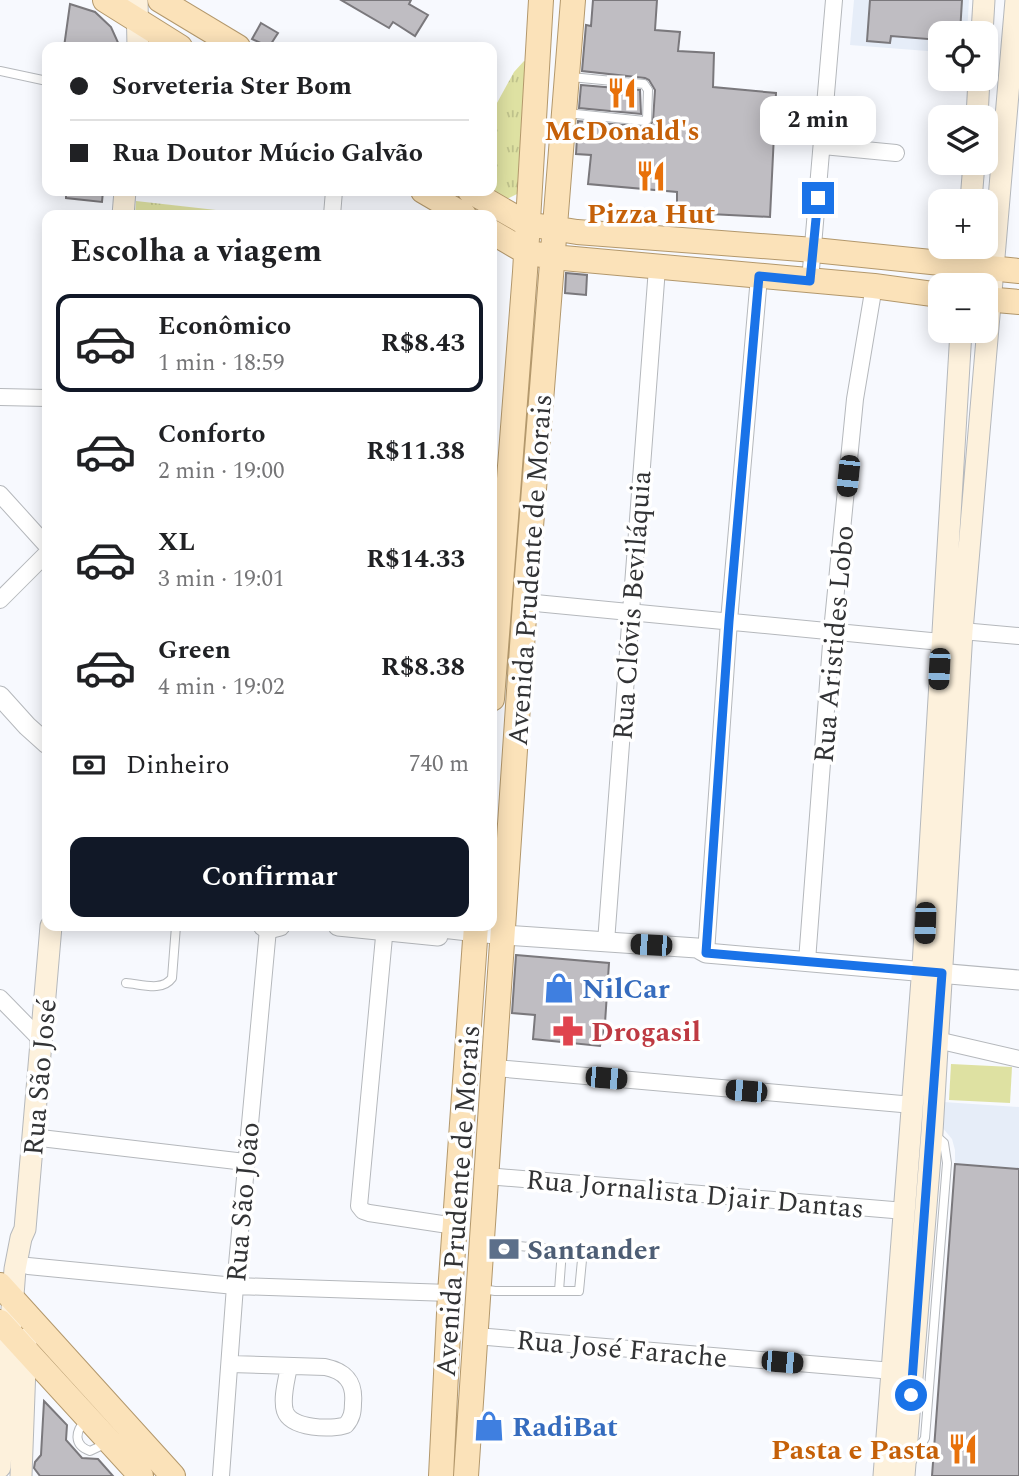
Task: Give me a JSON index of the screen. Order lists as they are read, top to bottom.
{
  "streets": {
    "main road": ["Avenida Prudente de Morais", "Rua São José"],
    "street": [
      "Rua Clóvis Beviláquia",
      "Rua Aristides Lobo",
      "Rua Jornalista Djair Dantas",
      "Rua São João",
      "Rua José Farache"
    ]
  },
  "crossings": [
    ["Avenida Prudente de Morais", "Rua Jornalista Djair Dantas"],
    ["Avenida Prudente de Morais", "Rua José Farache"]
  ],
  "places": {
    "restaurant": ["McDonald's", "Pizza Hut", "Pasta e Pasta"],
    "shop": ["NilCar", "RadiBat"],
    "pharmacy": ["Drogasil"],
    "bank": ["Santander"]
  },
  "page": {
    "map_buttons": ["+", "−"],
    "banner": ["Sorveteria Ster Bom", "Rua Doutor Múcio Galvão"],
    "bubble": "2 min",
    "heading": "Escolha a viagem",
    "list": [
      {
        "name": "Econômico",
        "note": "1 min · 18:59",
        "value": "R$8.43"
      },
      {
        "name": "Conforto",
        "note": "2 min · 19:00",
        "value": "R$11.38"
      },
      {
        "name": "XL",
        "note": "3 min · 19:01",
        "value": "R$14.33"
      },
      {
        "name": "Green",
        "note": "4 min · 19:02",
        "value": "R$8.38"
      }
    ],
    "pay": ["Dinheiro", "740 m"],
    "buttons": "Confirmar"
  }
}
